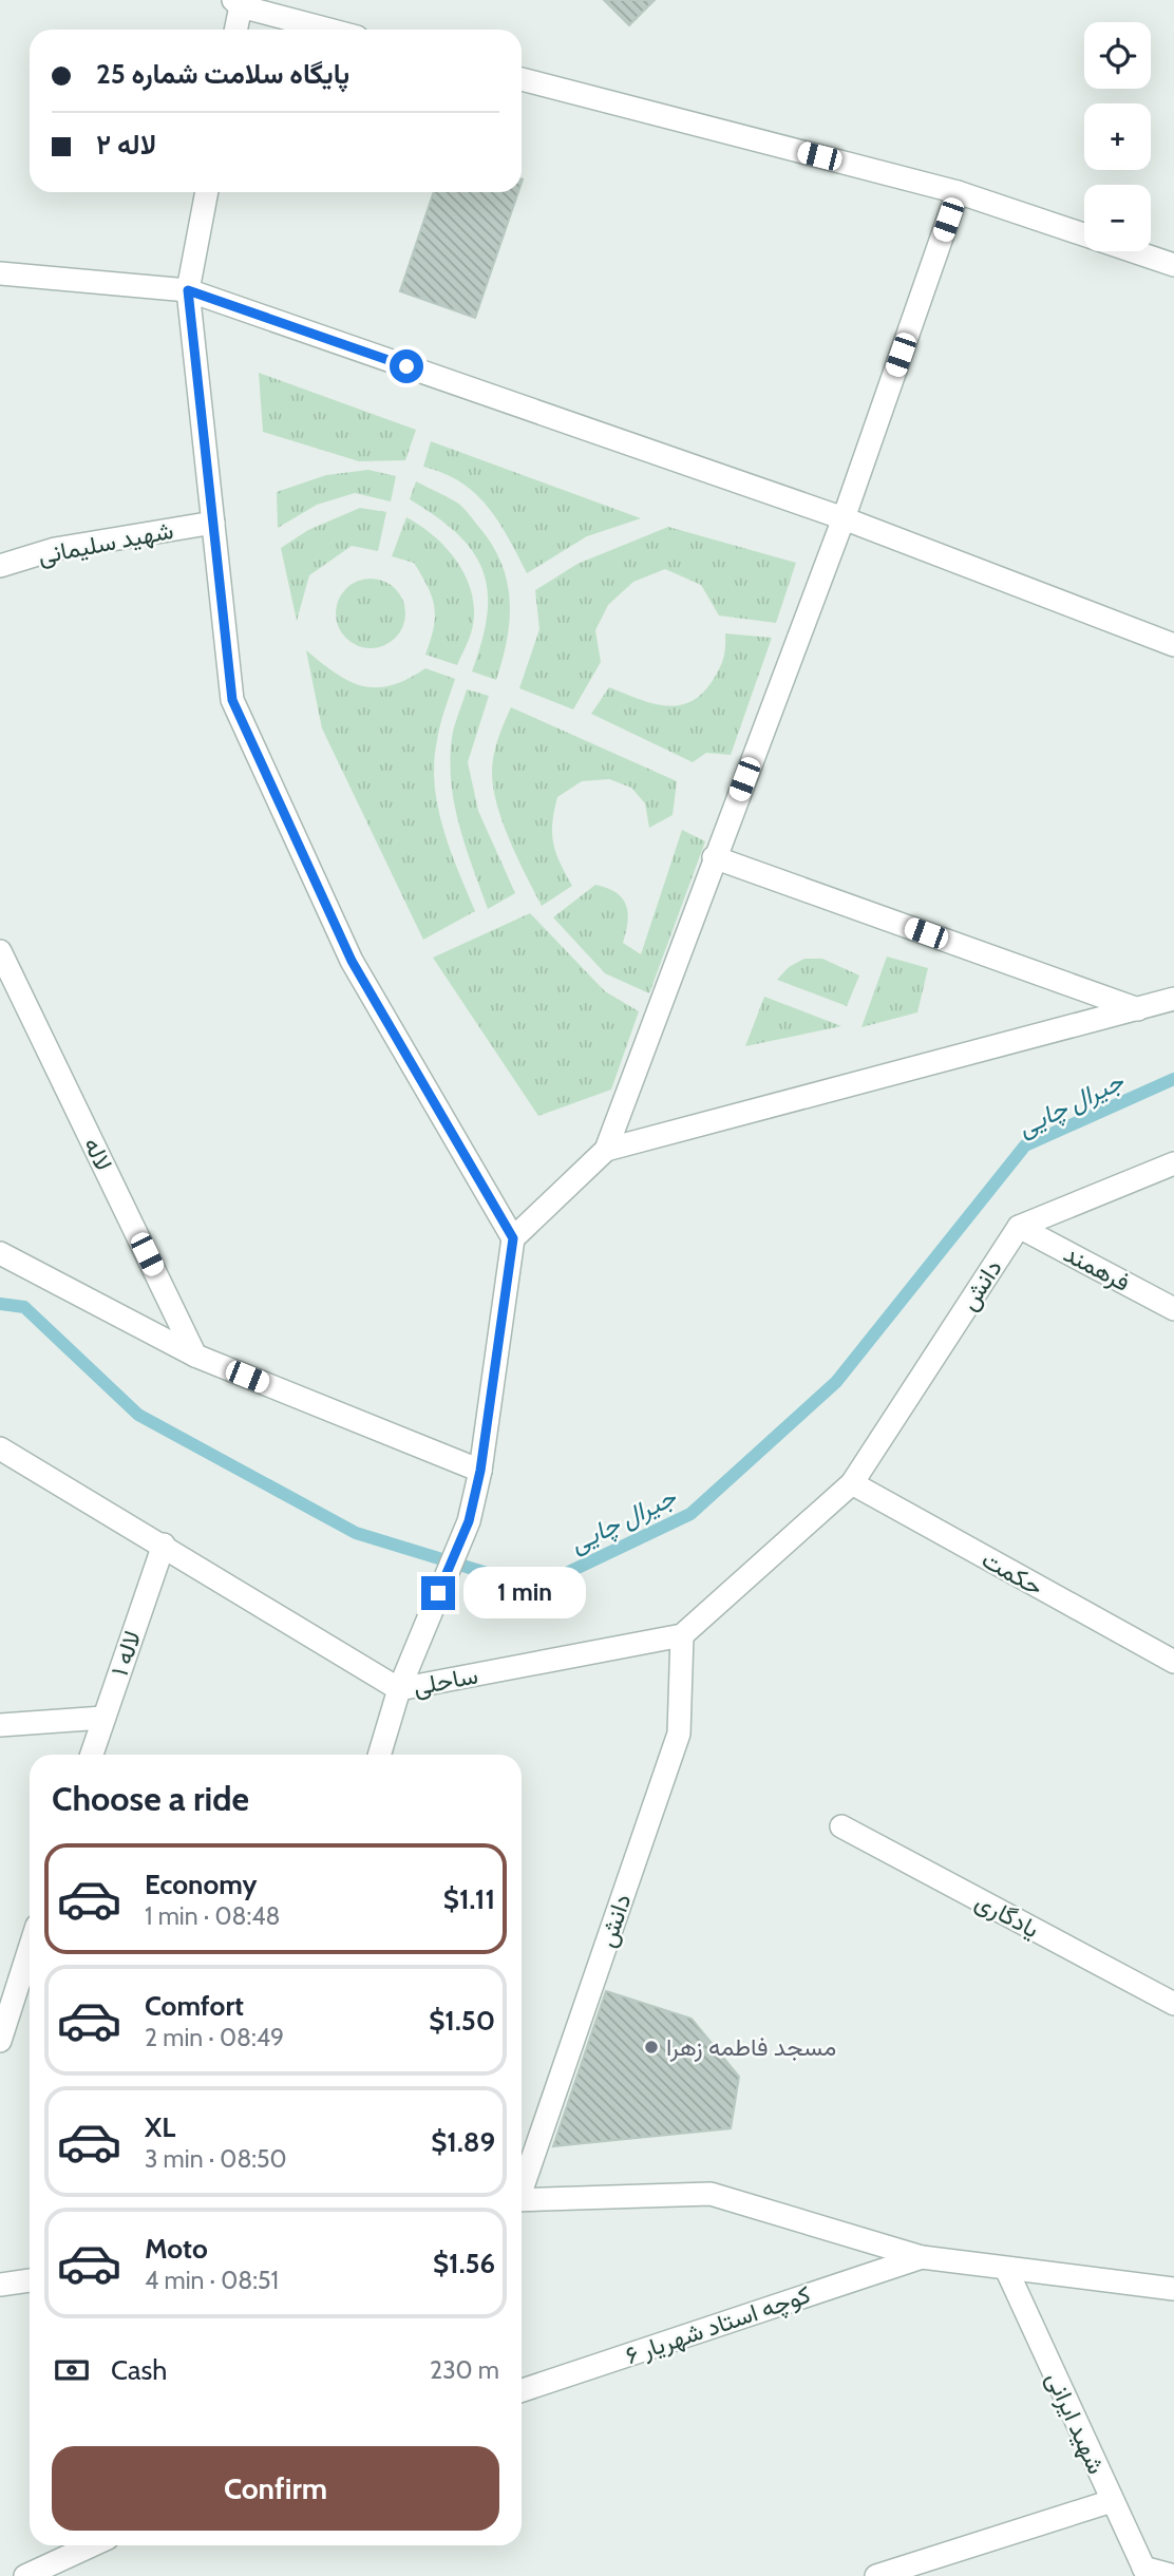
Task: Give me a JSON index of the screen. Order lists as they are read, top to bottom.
{
  "streets": {
    "street": [
      "شهید سلیمانی",
      "لاله",
      "فرهمند",
      "دانش",
      "حکمت",
      "لاله ۱",
      "ساحلی",
      "یادگاری",
      "کوچه استاد شهریار ۶",
      "شهید ایرانی"
    ]
  },
  "crossings": [
    ["فرهمند", "دانش"],
    ["دانش", "حکمت"],
    ["دانش", "ساحلی"],
    ["لاله ۱", "ساحلی"]
  ],
  "water": ["جیرال چایی"],
  "places": ["مسجد فاطمه زهرا"],
  "page": {
    "map_buttons": ["+", "−"],
    "banner": ["پایگاه سلامت شماره 25", "لاله ۲"],
    "bubble": "1 min",
    "heading": "Choose a ride",
    "list": [
      {
        "name": "Economy",
        "note": "1 min · 08:48",
        "value": "$1.11"
      },
      {
        "name": "Comfort",
        "note": "2 min · 08:49",
        "value": "$1.50"
      },
      {
        "name": "XL",
        "note": "3 min · 08:50",
        "value": "$1.89"
      },
      {
        "name": "Moto",
        "note": "4 min · 08:51",
        "value": "$1.56"
      }
    ],
    "pay": ["Cash", "230 m"],
    "buttons": "Confirm"
  }
}
